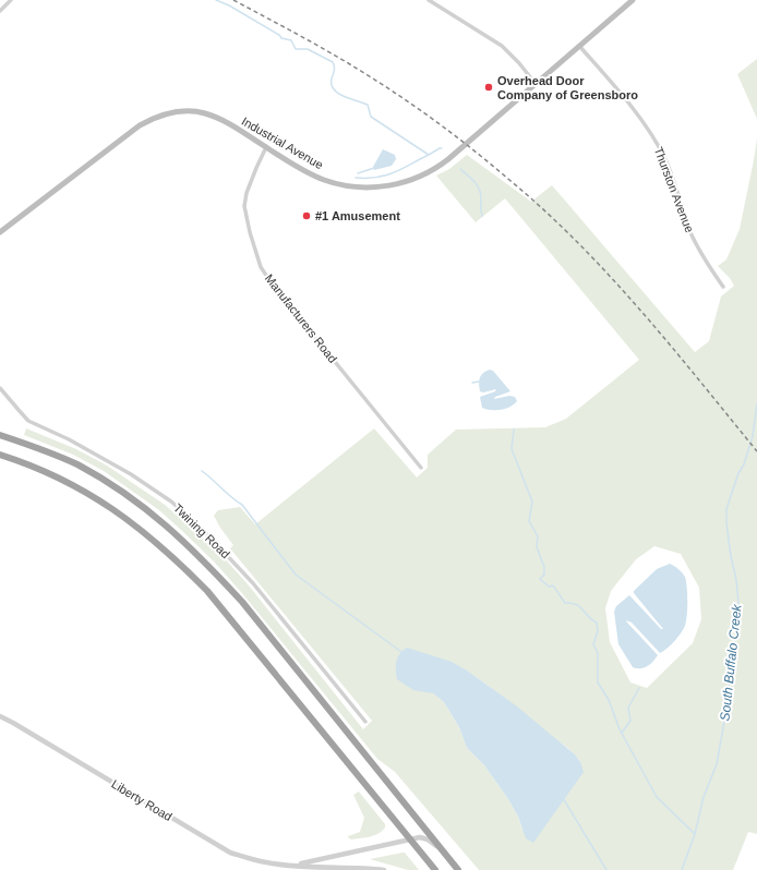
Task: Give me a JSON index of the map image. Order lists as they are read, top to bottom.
{
  "streets": {
    "main road": ["Industrial Avenue"],
    "street": [
      "Thurston Avenue",
      "Manufacturers Road",
      "Twining Road",
      "Liberty Road"
    ]
  },
  "crossings": [
    ["Industrial Avenue", "Thurston Avenue"],
    ["Industrial Avenue", "Manufacturers Road"]
  ],
  "water": ["South Buffalo Creek"],
  "places": ["Overhead Door Company of Greensboro", "#1 Amusement"]
}
